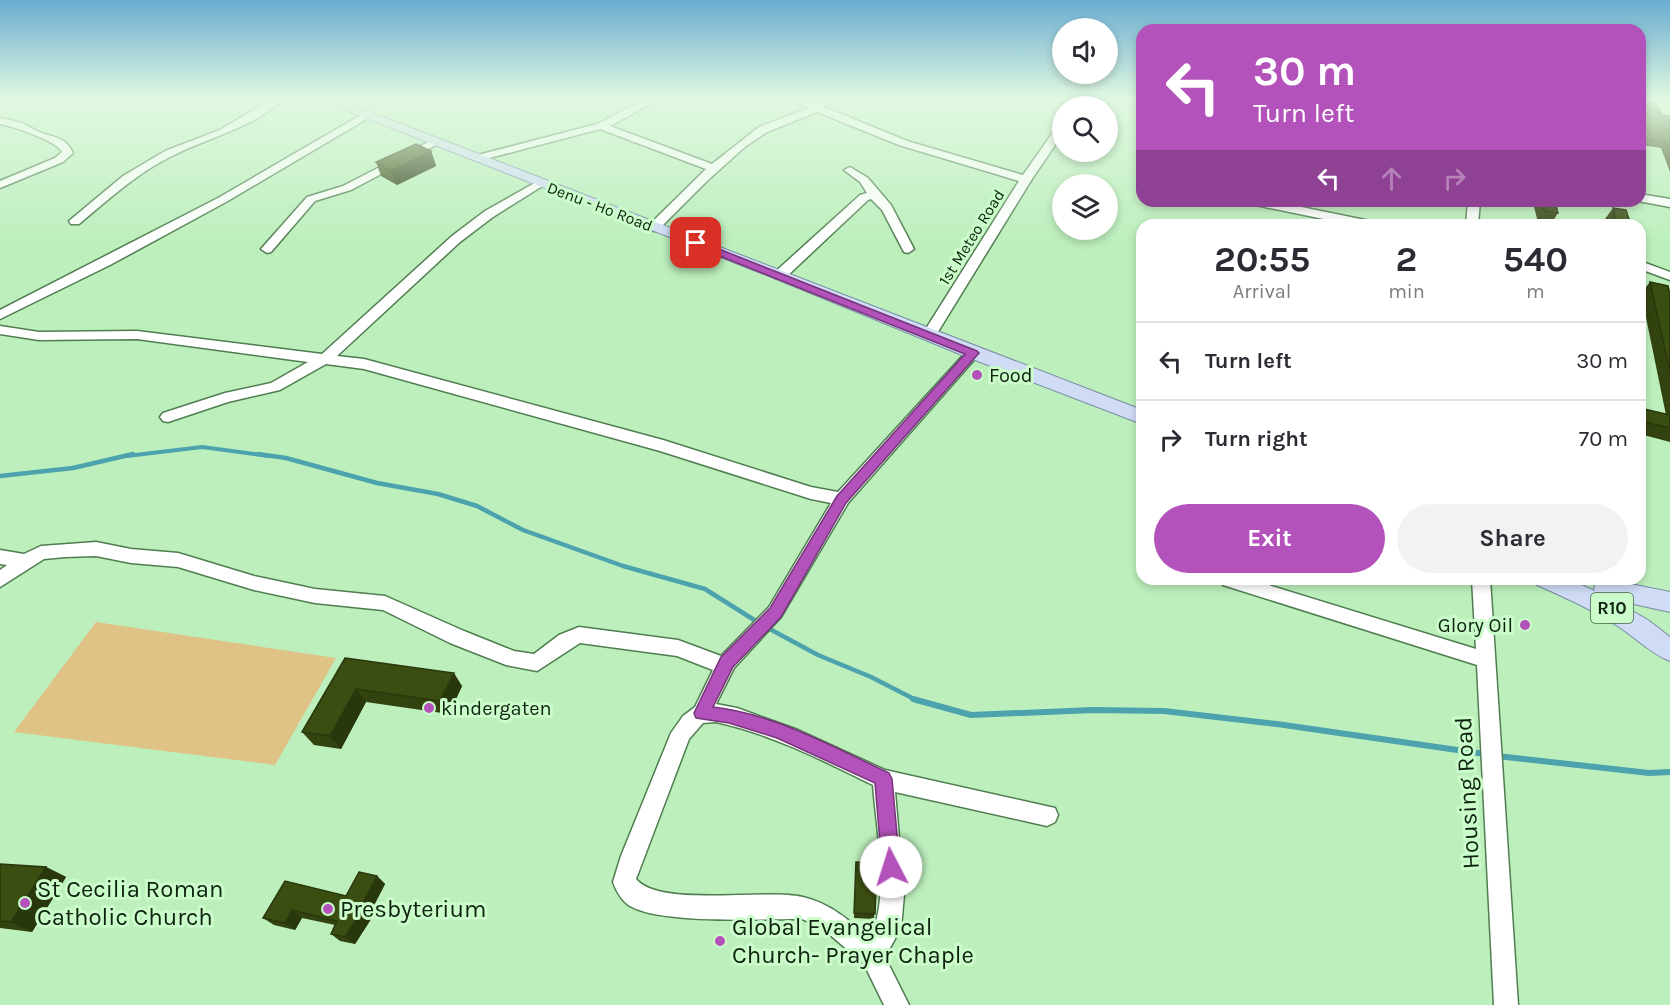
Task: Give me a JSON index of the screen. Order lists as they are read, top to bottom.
{
  "streets": {
    "main road": ["Denu - Ho Road", "R10"],
    "street": ["1st Meteo Road", "Housing Road"]
  },
  "crossings": [
    ["Denu - Ho Road", "1st Meteo Road"]
  ],
  "places": [
    "Food",
    "Glory Oil",
    "kindergaten",
    "St Cecilia Roman Catholic Church",
    "Presbyterium",
    "Global Evangelical Church- Prayer Chaple"
  ],
  "page": {
    "turn": ["30 m", "Turn left"],
    "eta": [
      "20:55",
      "Arrival",
      "2",
      "min",
      "540",
      "m"
    ],
    "list": [
      {
        "name": "Turn left",
        "value": "30 m"
      },
      {
        "name": "Turn right",
        "value": "70 m"
      }
    ],
    "buttons": ["Exit", "Share"]
  }
}
